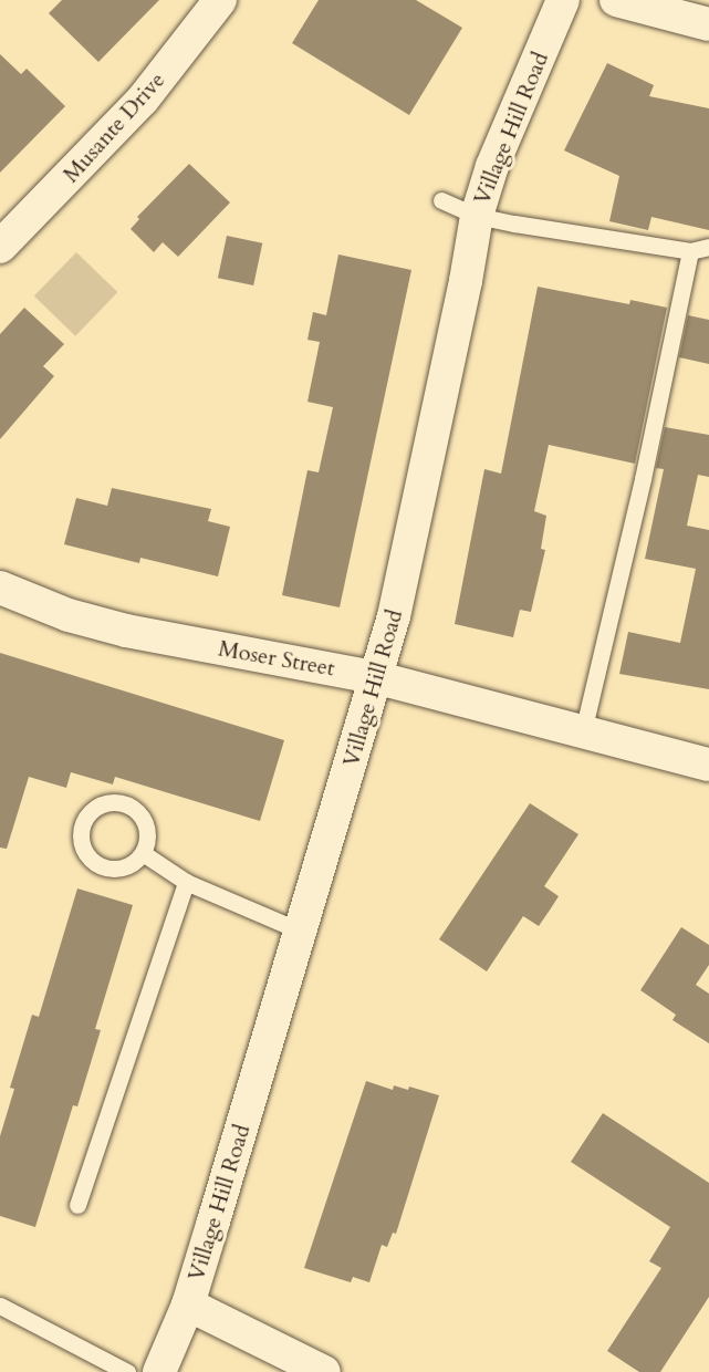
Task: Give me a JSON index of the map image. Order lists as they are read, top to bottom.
{
  "streets": {
    "street": ["Musante Drive", "Village Hill Road", "Moser Street"]
  },
  "crossings": [
    ["Village Hill Road", "Moser Street"]
  ]
}
